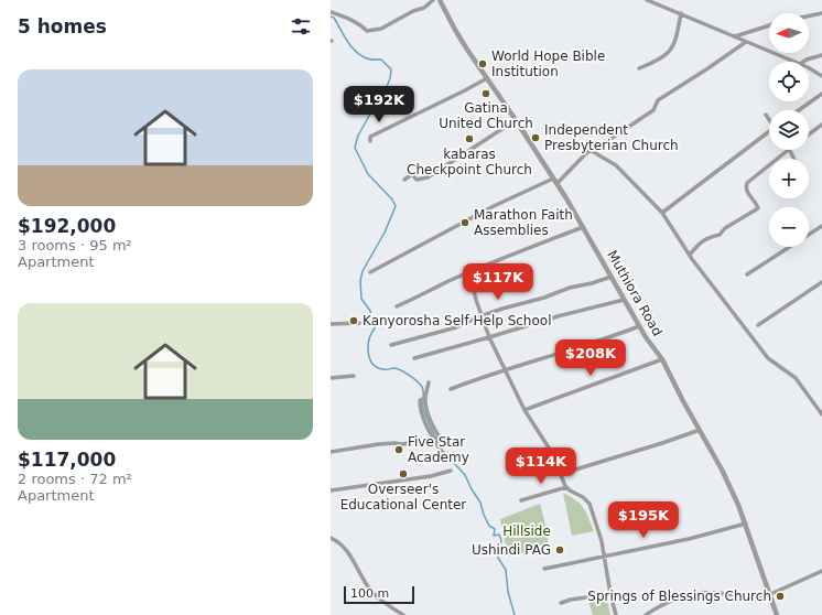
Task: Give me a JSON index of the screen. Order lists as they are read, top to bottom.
{
  "streets": {
    "street": ["Muthiora Road"]
  },
  "parks": ["Hillside"],
  "places": [
    "World Hope Bible Institution",
    "Gatina United Church",
    "Independent Presbyterian Church",
    "kabaras Checkpoint Church",
    "Marathon Faith Assemblies",
    "Kanyorosha Self Help School",
    "Five Star Academy",
    "Overseer's Educational Center",
    "Ushindi PAG",
    "Springs of Blessings Church"
  ],
  "scale_bar": "100 m",
  "north": "left",
  "page": {
    "heading": "5 homes",
    "map_buttons": ["+", "−"],
    "list": [
      {
        "name": "$192,000",
        "note": "3 rooms · 95 m² · Apartment"
      },
      {
        "name": "$117,000",
        "note": "2 rooms · 72 m² · Apartment"
      }
    ],
    "price": [
      "$192K",
      "$117K",
      "$208K",
      "$114K",
      "$195K"
    ],
    "scale": "100 m"
  }
}
